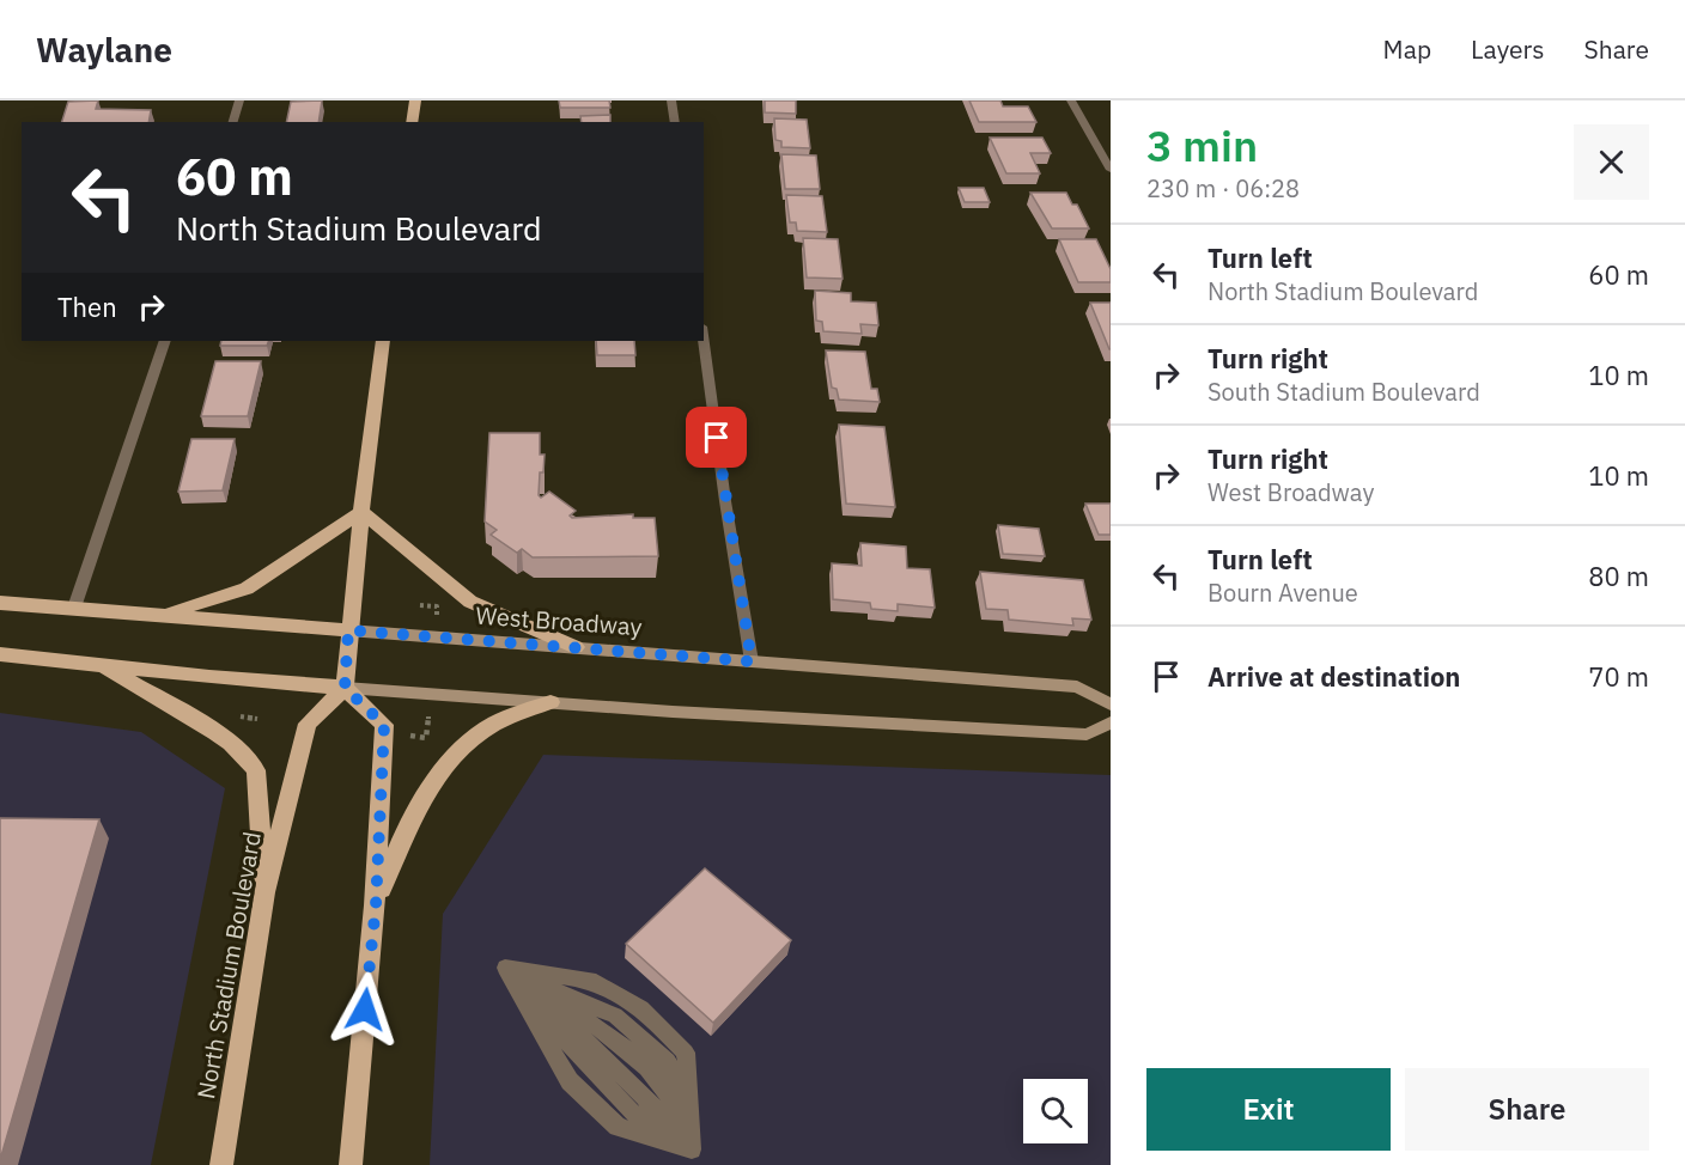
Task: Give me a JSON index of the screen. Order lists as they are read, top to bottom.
{
  "streets": {
    "main road": ["West Broadway", "North Stadium Boulevard"]
  },
  "page": {
    "header": "Waylane",
    "nav": ["Map", "Layers", "Share"],
    "heading": ["3 min", "230 m · 06:28"],
    "turn": ["60 m", "North Stadium Boulevard"],
    "list": [
      {
        "name": "Turn left",
        "note": "North Stadium Boulevard",
        "value": "60 m"
      },
      {
        "name": "Turn right",
        "note": "South Stadium Boulevard",
        "value": "10 m"
      },
      {
        "name": "Turn right",
        "note": "West Broadway",
        "value": "10 m"
      },
      {
        "name": "Turn left",
        "note": "Bourn Avenue",
        "value": "80 m"
      },
      {
        "name": "Arrive at destination",
        "value": "70 m"
      }
    ],
    "then": "Then",
    "buttons": ["Exit", "Share"]
  }
}
